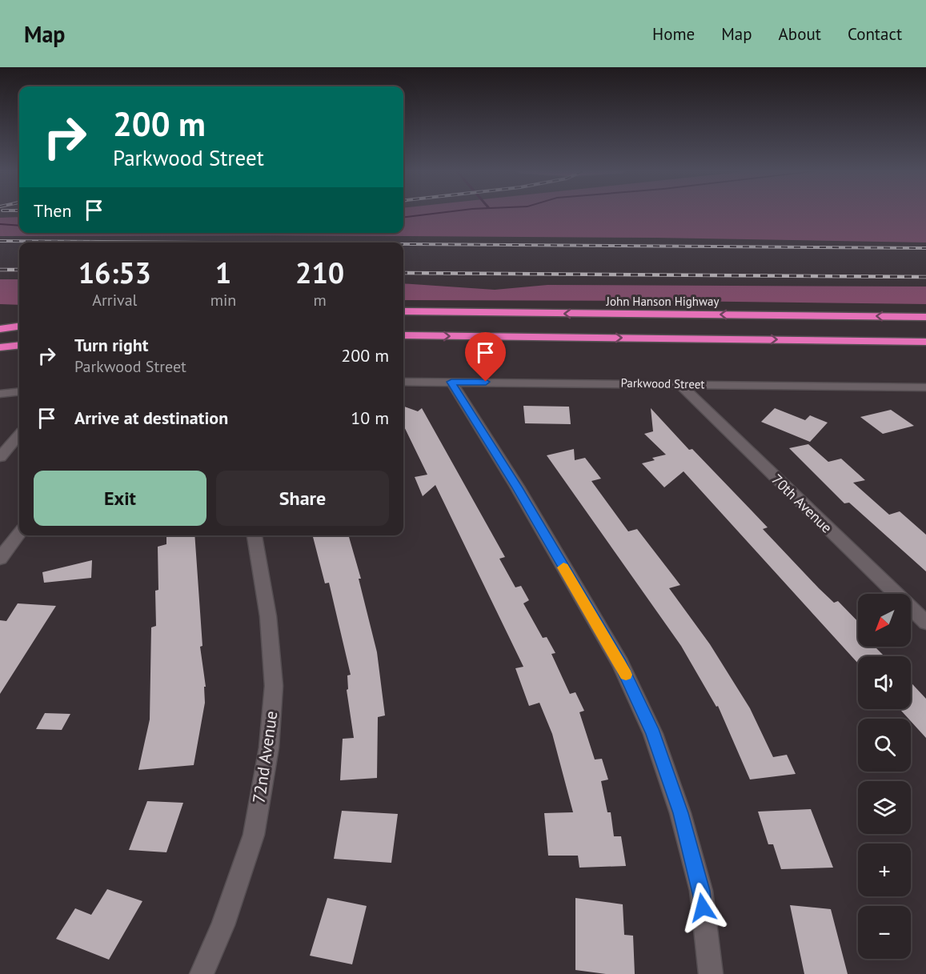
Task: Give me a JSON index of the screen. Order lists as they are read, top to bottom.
{
  "streets": {
    "highway": ["John Hanson Highway"],
    "street": ["Parkwood Street", "70th Avenue", "72nd Avenue"]
  },
  "crossings": [
    ["Parkwood Street", "70th Avenue"]
  ],
  "north": "bottom left",
  "page": {
    "header": "Map",
    "nav": [
      "Home",
      "Map",
      "About",
      "Contact"
    ],
    "turn": ["200 m", "Parkwood Street"],
    "then": "Then",
    "eta": [
      "16:53",
      "Arrival",
      "1",
      "min",
      "210",
      "m"
    ],
    "list": [
      {
        "name": "Turn right",
        "note": "Parkwood Street",
        "value": "200 m"
      },
      {
        "name": "Arrive at destination",
        "value": "10 m"
      }
    ],
    "buttons": ["Exit", "Share"],
    "map_buttons": ["+", "−"]
  }
}
